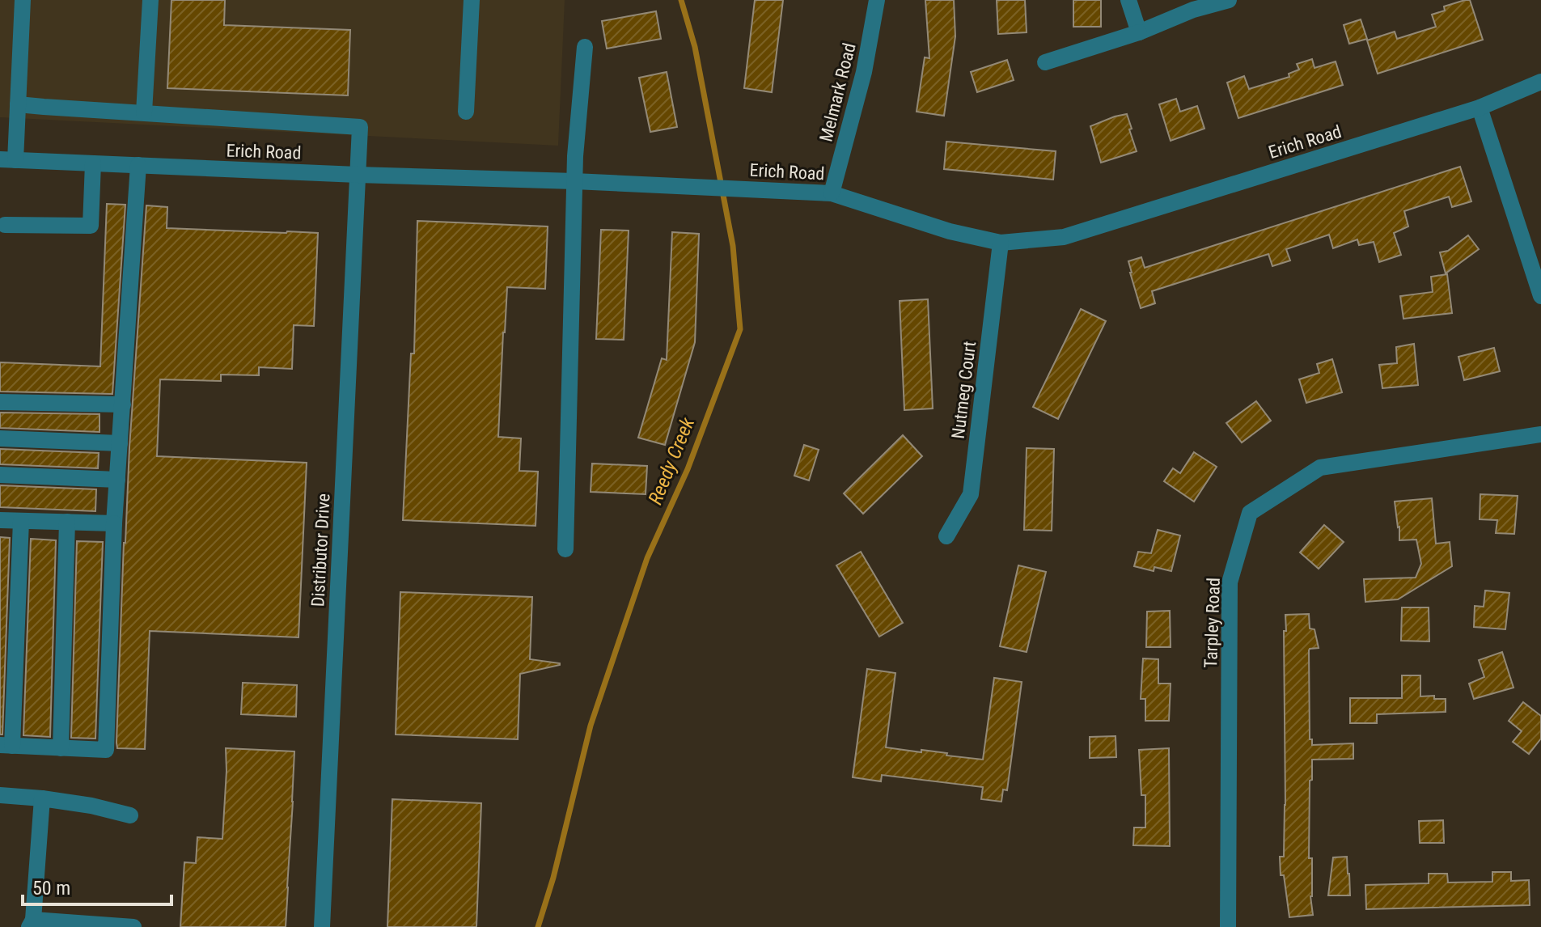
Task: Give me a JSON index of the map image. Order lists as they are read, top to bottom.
{
  "streets": {
    "street": [
      "Melmark Road",
      "Erich Road",
      "Nutmeg Court",
      "Distributor Drive",
      "Tarpley Road"
    ]
  },
  "crossings": [
    ["Melmark Road", "Erich Road"],
    ["Erich Road", "Nutmeg Court"],
    ["Erich Road", "Distributor Drive"]
  ],
  "water": ["Reedy Creek"],
  "scale_bar": "50 m"
}
